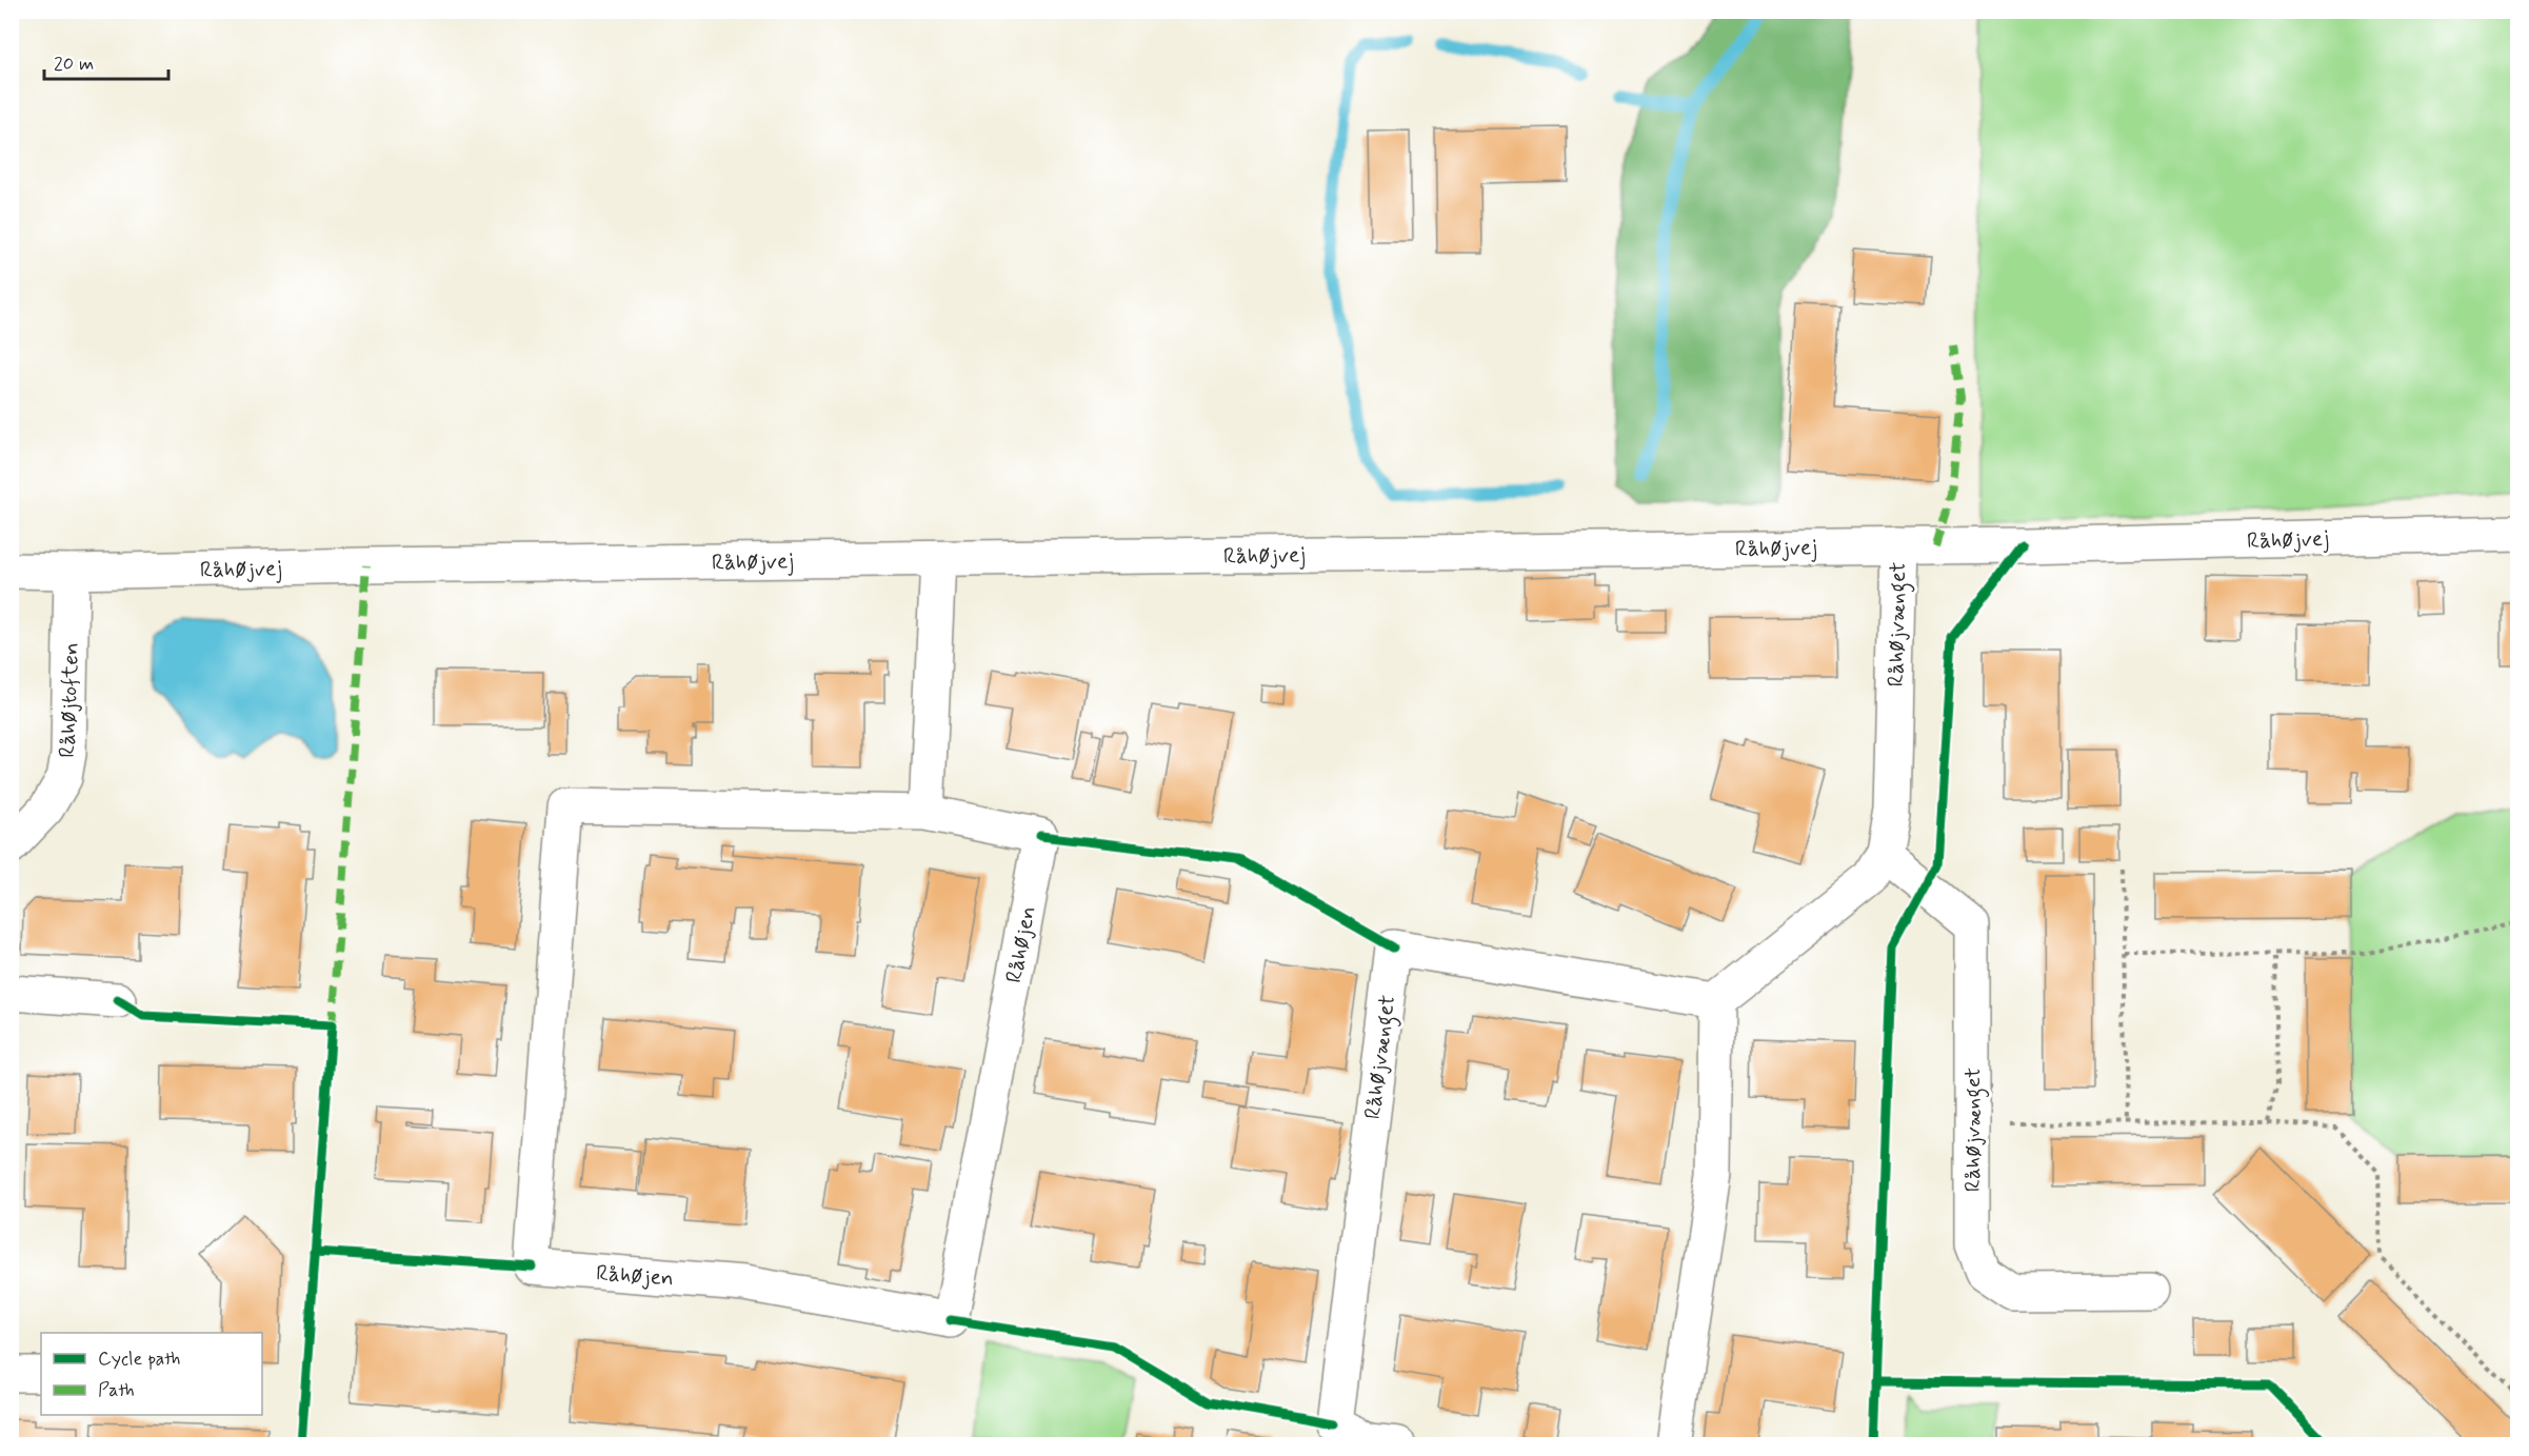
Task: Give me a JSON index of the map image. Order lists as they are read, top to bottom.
{
  "streets": {
    "street": [
      "Råhøjvej",
      "Råhøjvænget",
      "Råhøjtoften",
      "Råhøjen"
    ]
  },
  "crossings": [
    ["Råhøjvej", "Råhøjvænget"],
    ["Råhøjvej", "Råhøjtoften"]
  ],
  "legend": ["Cycle path", "Path"],
  "scale_bar": "20 m"
}
